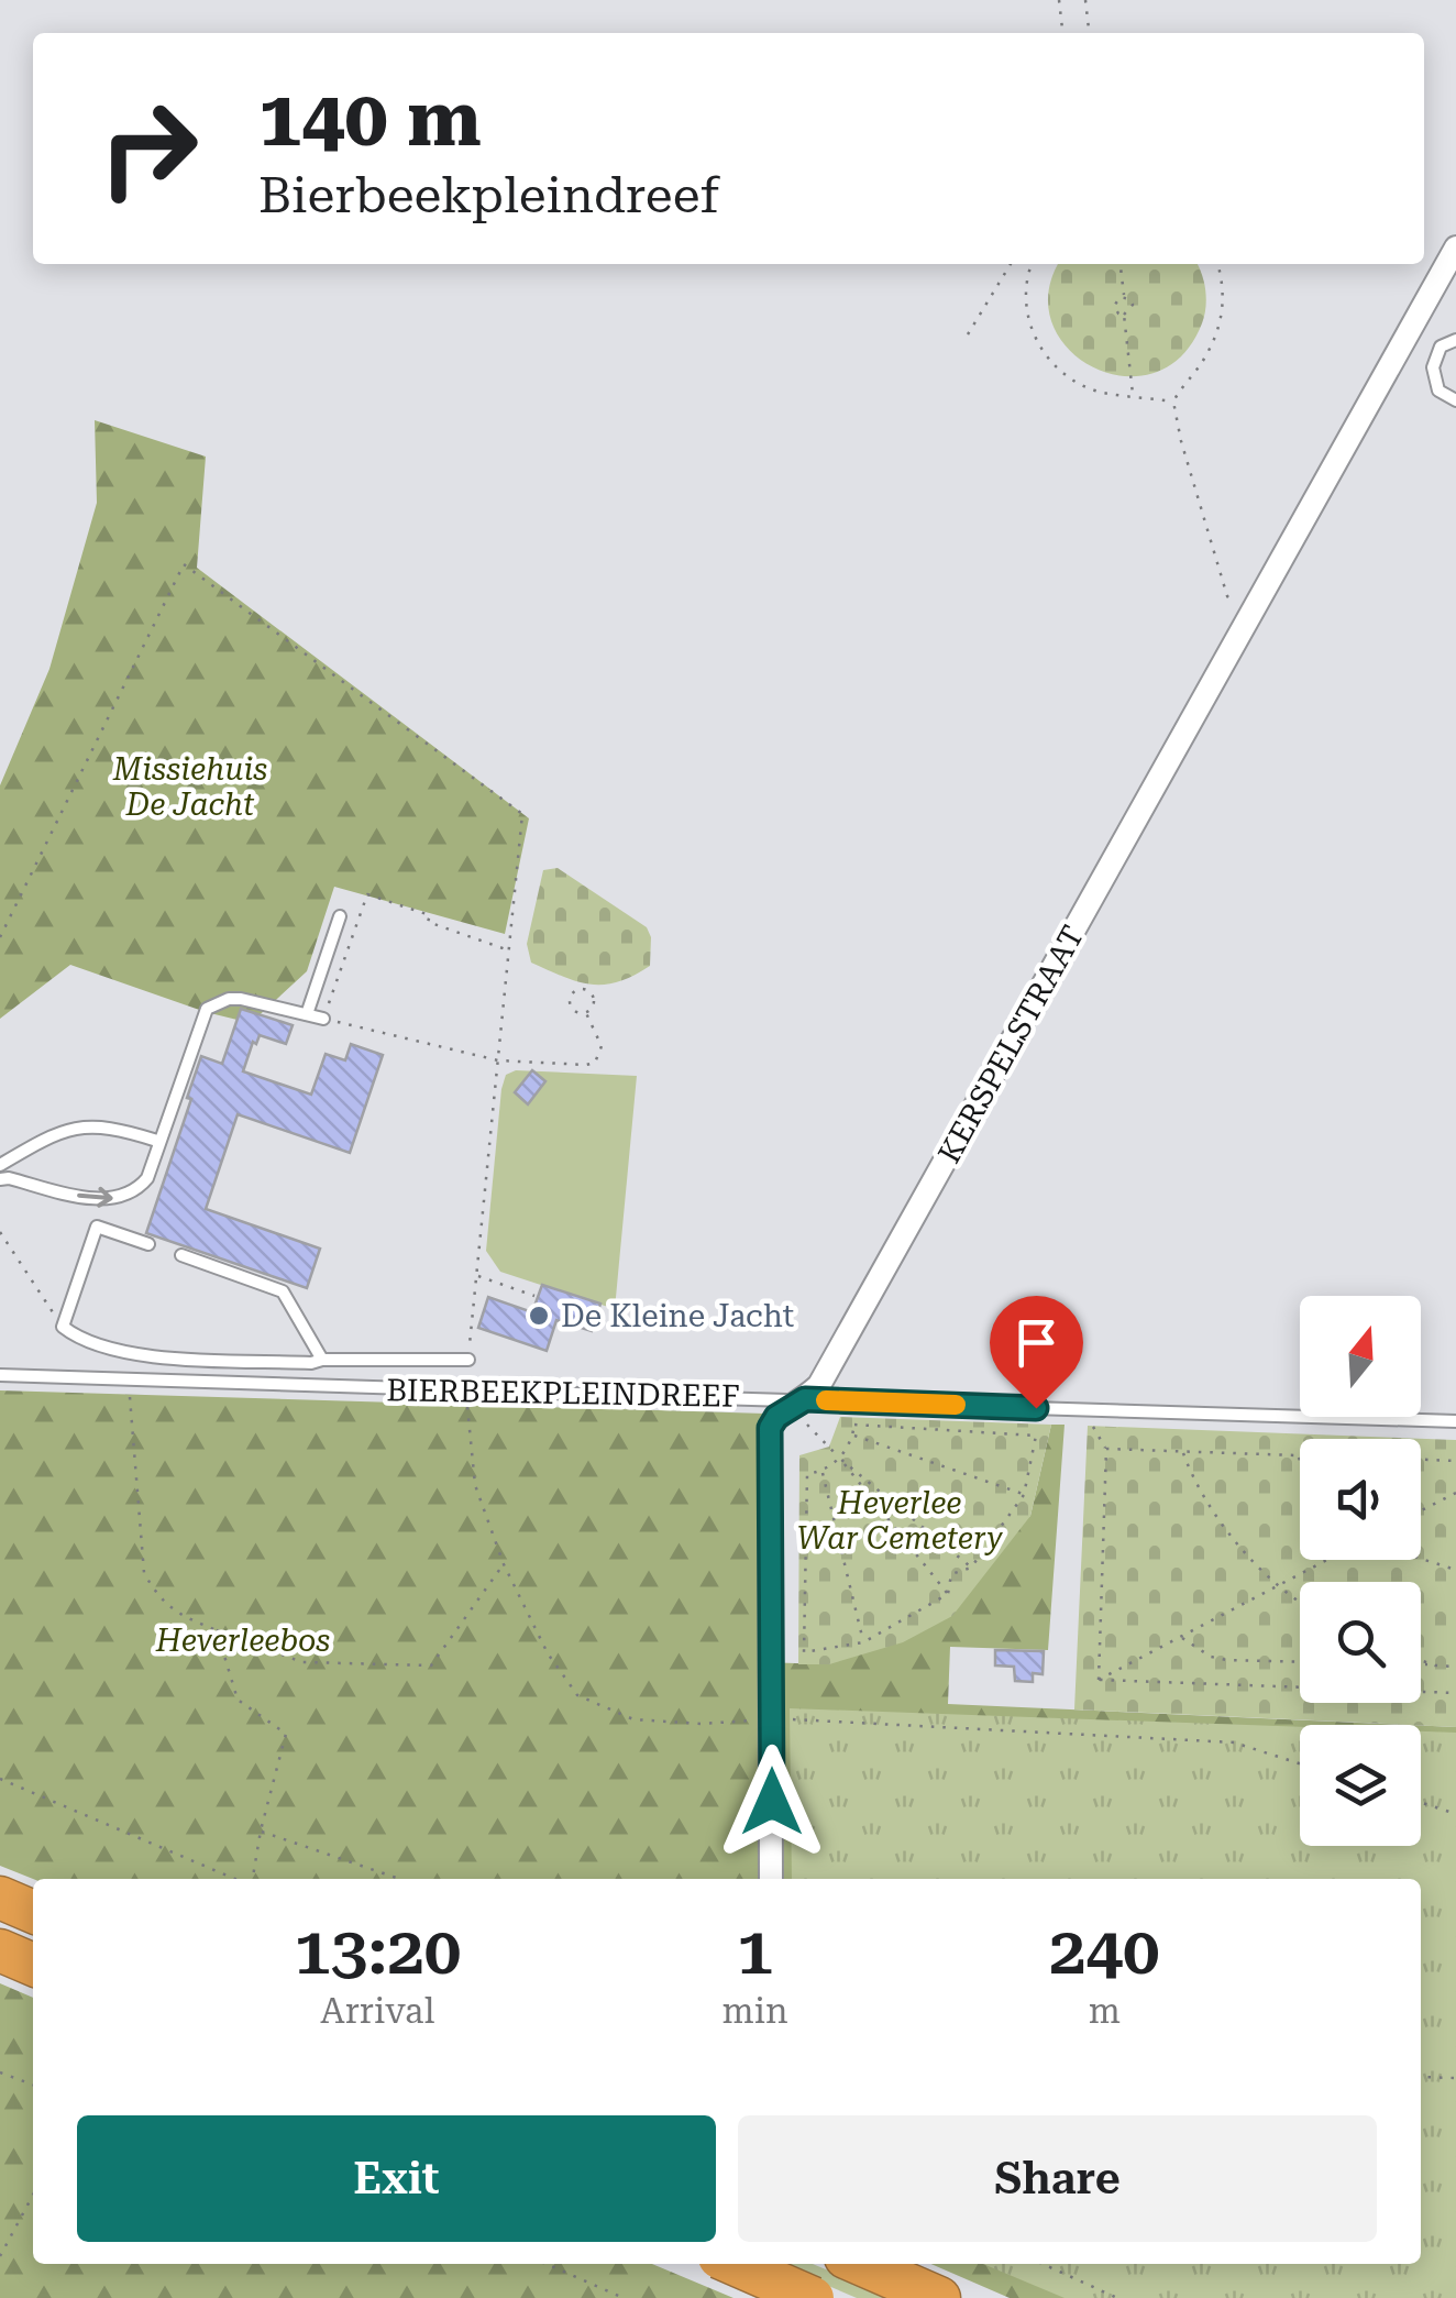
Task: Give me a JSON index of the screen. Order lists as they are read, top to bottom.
{
  "streets": {
    "street": ["KERSPELSTRAAT"],
    "lane": ["BIERBEEKPLEINDREEF"]
  },
  "crossings": [
    ["KERSPELSTRAAT", "BIERBEEKPLEINDREEF"]
  ],
  "parks": ["Missiehuis De Jacht", "Heverlee War Cemetery", "Heverleebos"],
  "places": ["De Kleine Jacht"],
  "north": "top",
  "page": {
    "turn": ["140 m", "Bierbeekpleindreef"],
    "eta": [
      "13:20",
      "Arrival",
      "1",
      "min",
      "240",
      "m"
    ],
    "buttons": ["Exit", "Share"]
  }
}
